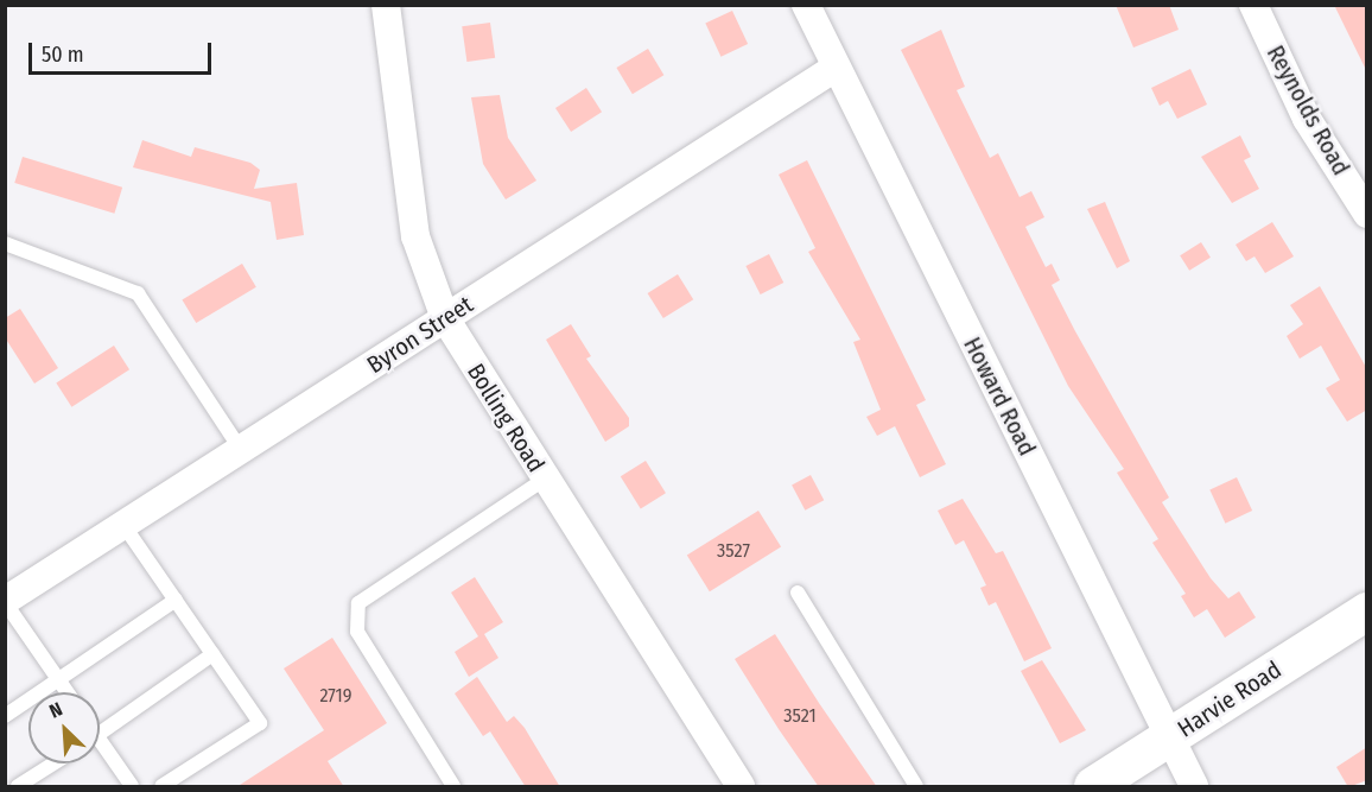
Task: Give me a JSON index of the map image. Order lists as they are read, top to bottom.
{
  "streets": {
    "street": [
      "Reynolds Road",
      "Byron Street",
      "Howard Road",
      "Bolling Road",
      "Harvie Road"
    ]
  },
  "crossings": [
    ["Byron Street", "Howard Road"],
    ["Byron Street", "Bolling Road"],
    ["Howard Road", "Harvie Road"]
  ],
  "house_numbers": ["3527", "2719", "3521"],
  "scale_bar": "50 m",
  "north": "top left"
}
